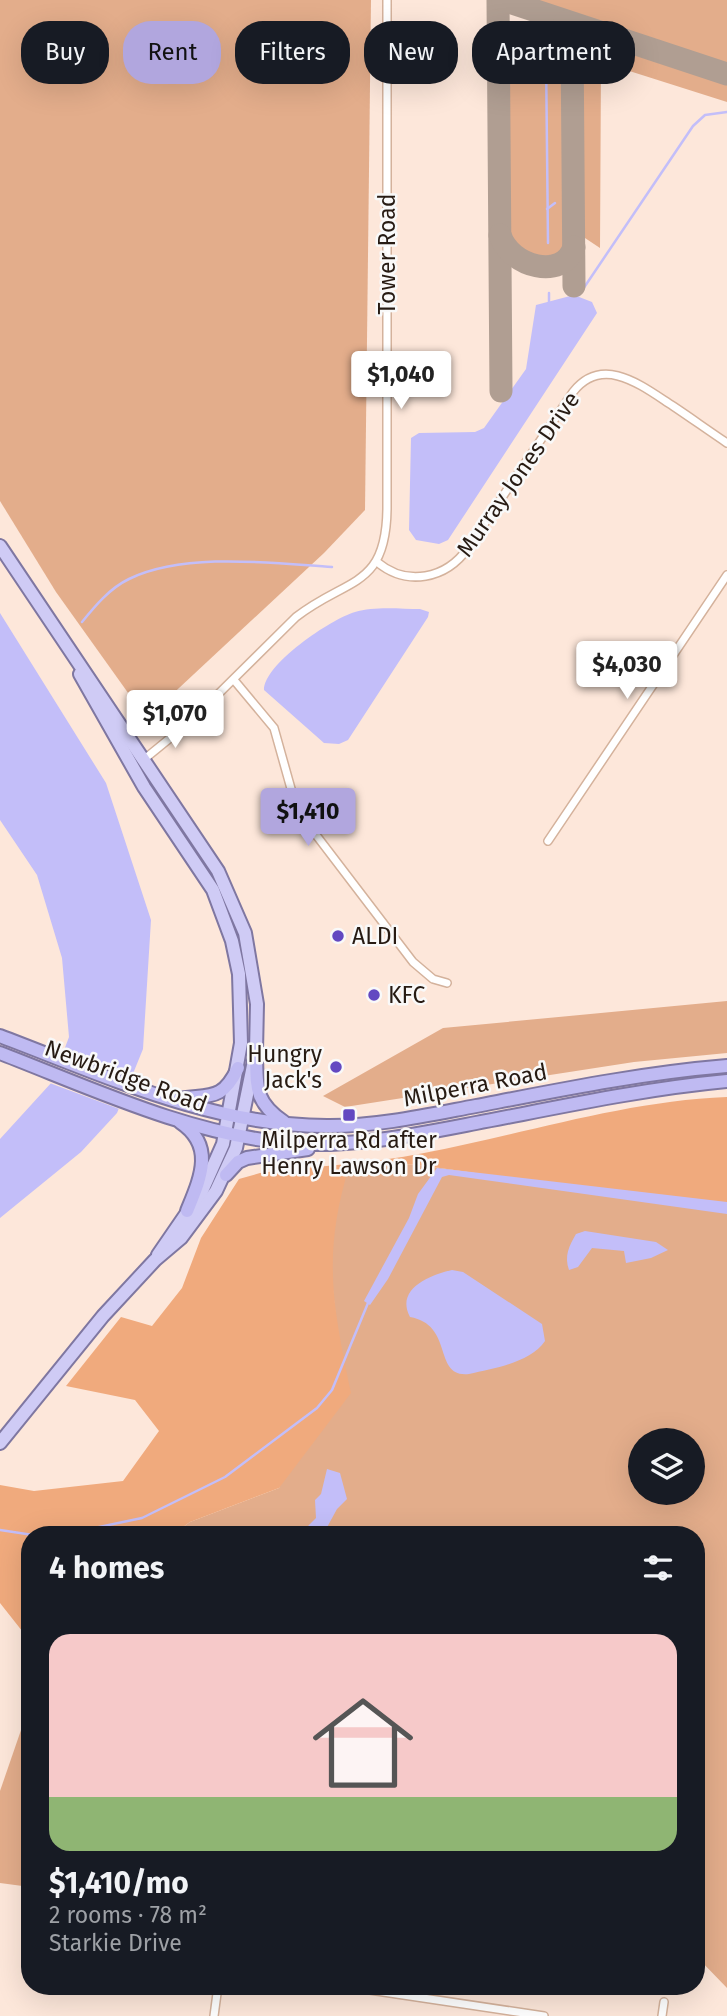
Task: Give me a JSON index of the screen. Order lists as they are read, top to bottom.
{
  "streets": {
    "highway": ["Newbridge Road", "Milperra Road"],
    "street": ["Tower Road", "Murray Jones Drive"]
  },
  "crossings": [
    ["Tower Road", "Murray Jones Drive"],
    ["Newbridge Road", "Milperra Road"]
  ],
  "places": {
    "other": ["ALDI", "KFC", "Hungry Jack's"],
    "transit": ["Milperra Rd after Henry Lawson Dr"]
  },
  "page": {
    "chip": [
      "Buy",
      "Rent",
      "Filters",
      "New",
      "Apartment"
    ],
    "price": [
      "$1,040",
      "$4,030",
      "$1,070",
      "$1,410"
    ],
    "heading": "4 homes",
    "list": [
      {
        "name": "$1,410/mo",
        "note": "2 rooms · 78 m² · Starkie Drive"
      }
    ]
  }
}
